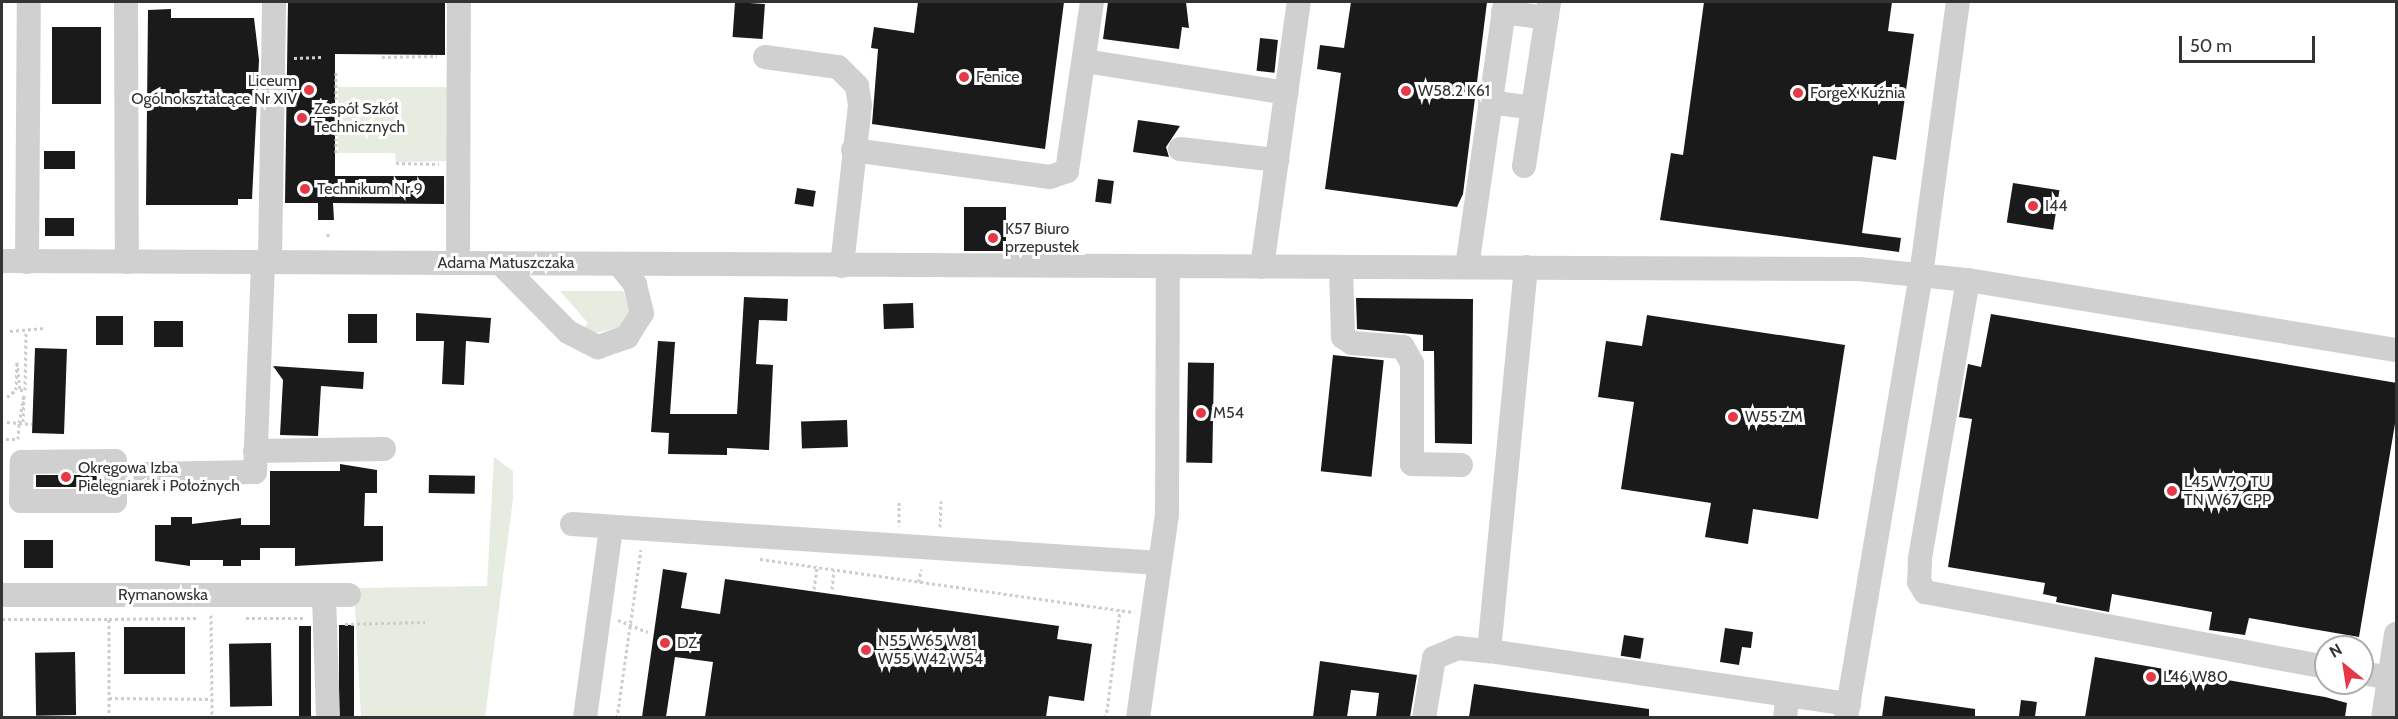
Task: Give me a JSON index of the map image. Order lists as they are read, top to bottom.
{
  "streets": {
    "street": ["Adama Matuszczaka", "Rymanowska"]
  },
  "places": [
    "Fenice",
    "Liceum Ogólnokształcące Nr XIV",
    "W58.2 K61",
    "ForgeX Kuźnia",
    "Zespół Szkół Technicznych",
    "Technikum Nr 9",
    "I44",
    "K57 Biuro przepustek",
    "M54",
    "W55 ZM",
    "Okręgowa Izba Pielęgniarek i Położnych",
    "L45 W70 TU TN W67 CPP",
    "DZ",
    "N55 W65 W81 W55 W42 W54",
    "L46 W80"
  ],
  "scale_bar": "50 m",
  "north": "top left"
}
